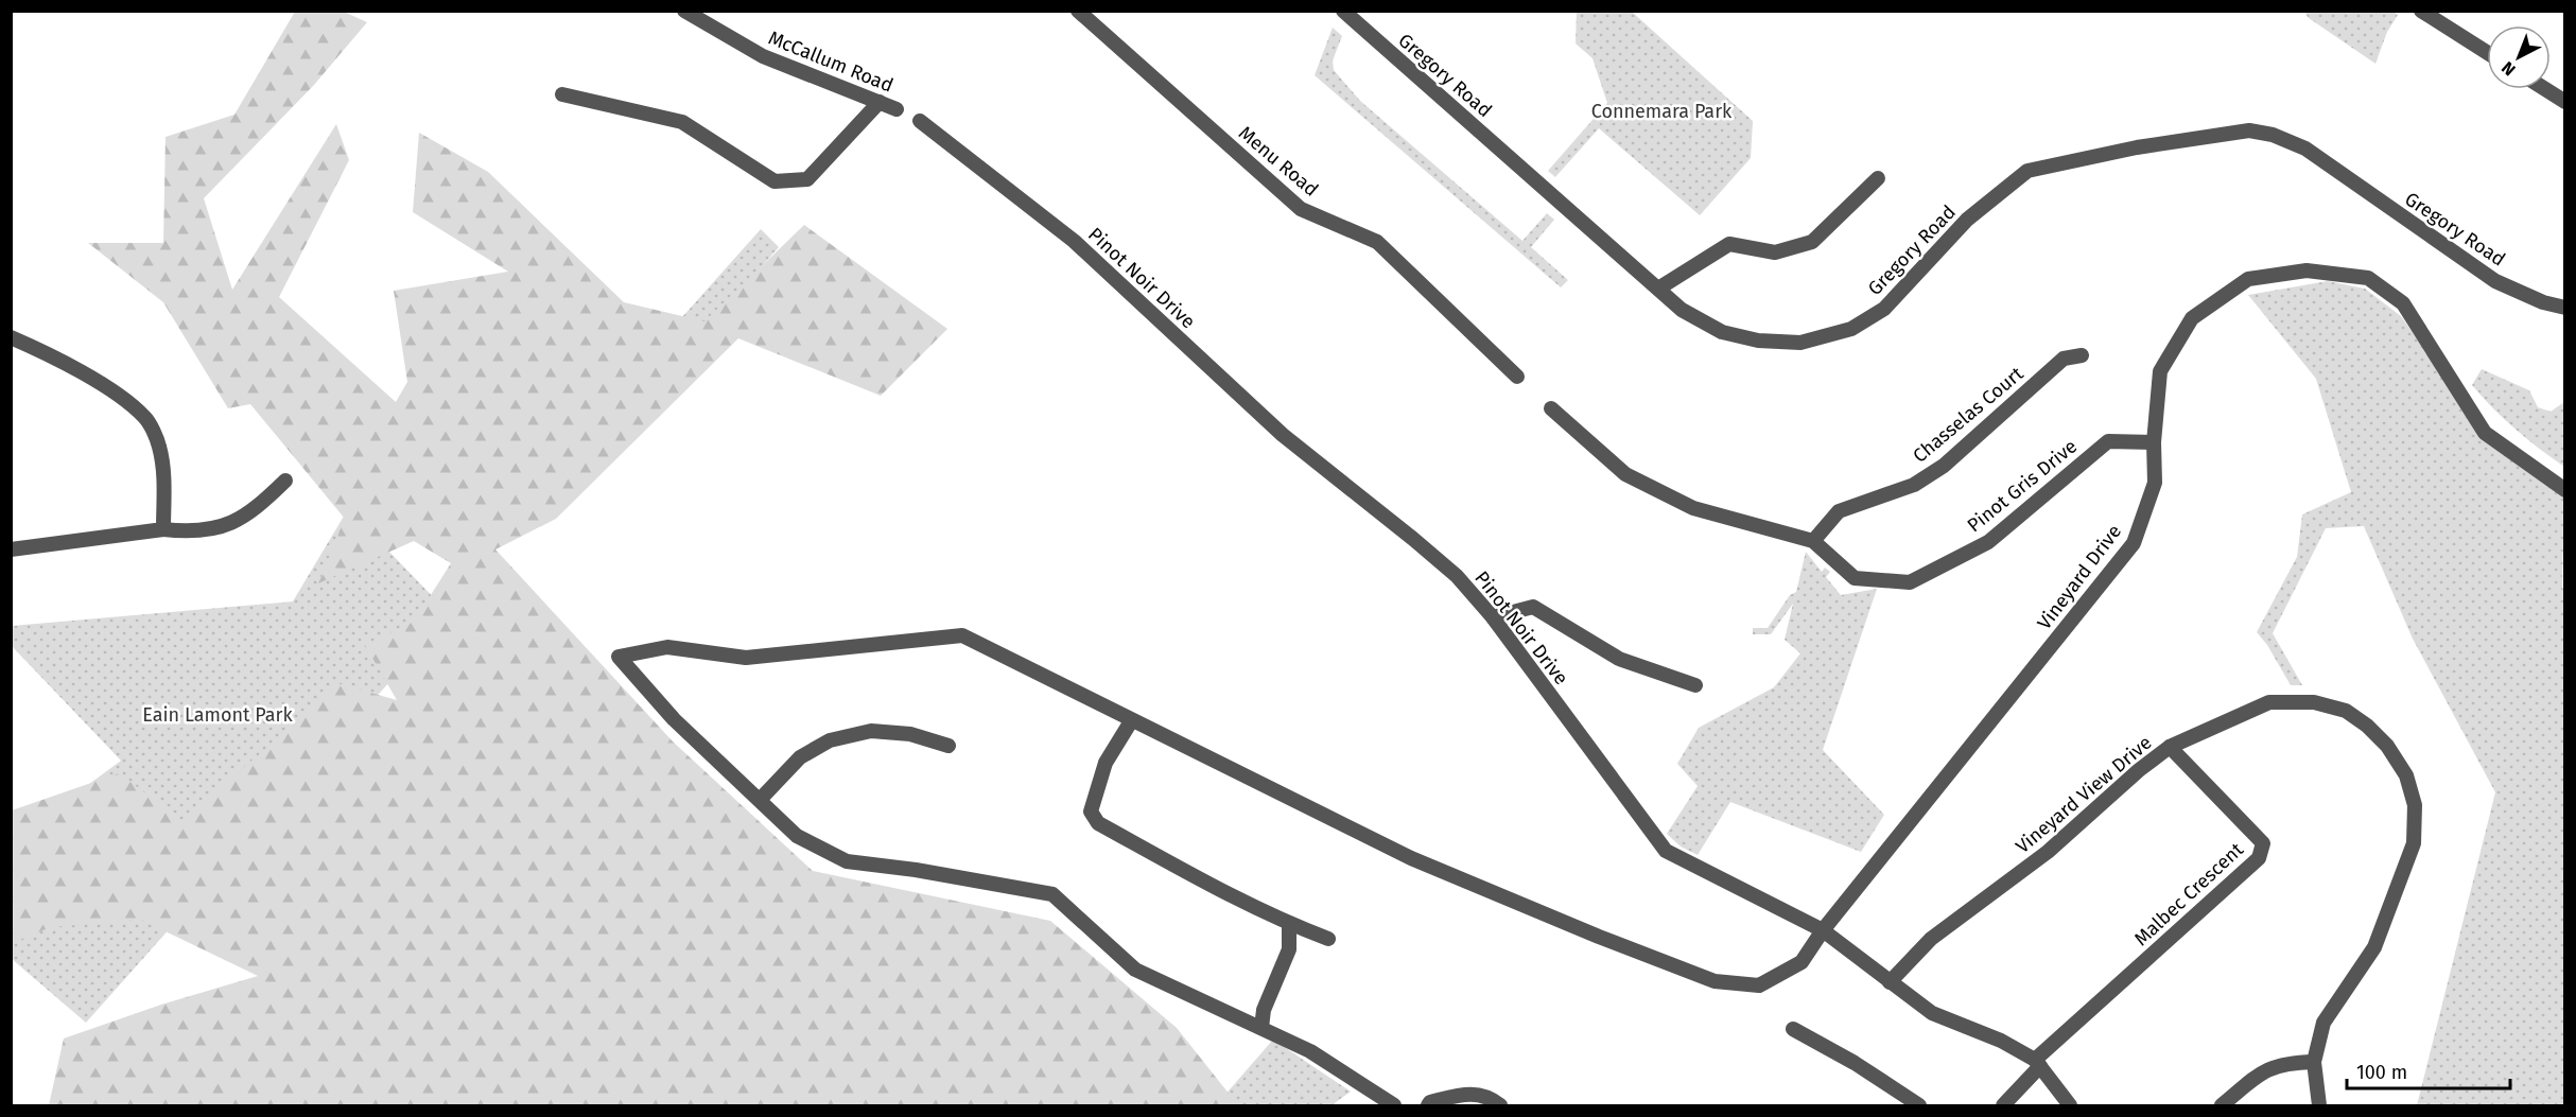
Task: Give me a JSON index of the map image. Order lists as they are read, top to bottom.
{
  "streets": {
    "street": [
      "McCallum Road",
      "Gregory Road",
      "Menu Road",
      "Pinot Noir Drive",
      "Chasselas Court",
      "Pinot Gris Drive",
      "Vineyard Drive",
      "Vineyard View Drive",
      "Malbec Crescent"
    ]
  },
  "crossings": [
    ["Pinot Noir Drive", "Vineyard Drive"],
    ["Pinot Noir Drive", "Vineyard View Drive"],
    ["Pinot Noir Drive", "Malbec Crescent"],
    ["Chasselas Court", "Pinot Gris Drive"],
    ["Pinot Gris Drive", "Vineyard Drive"],
    ["Vineyard View Drive", "Malbec Crescent"]
  ],
  "parks": ["Connemara Park", "Eain Lamont Park"],
  "scale_bar": "100 m",
  "north": "bottom left"
}
